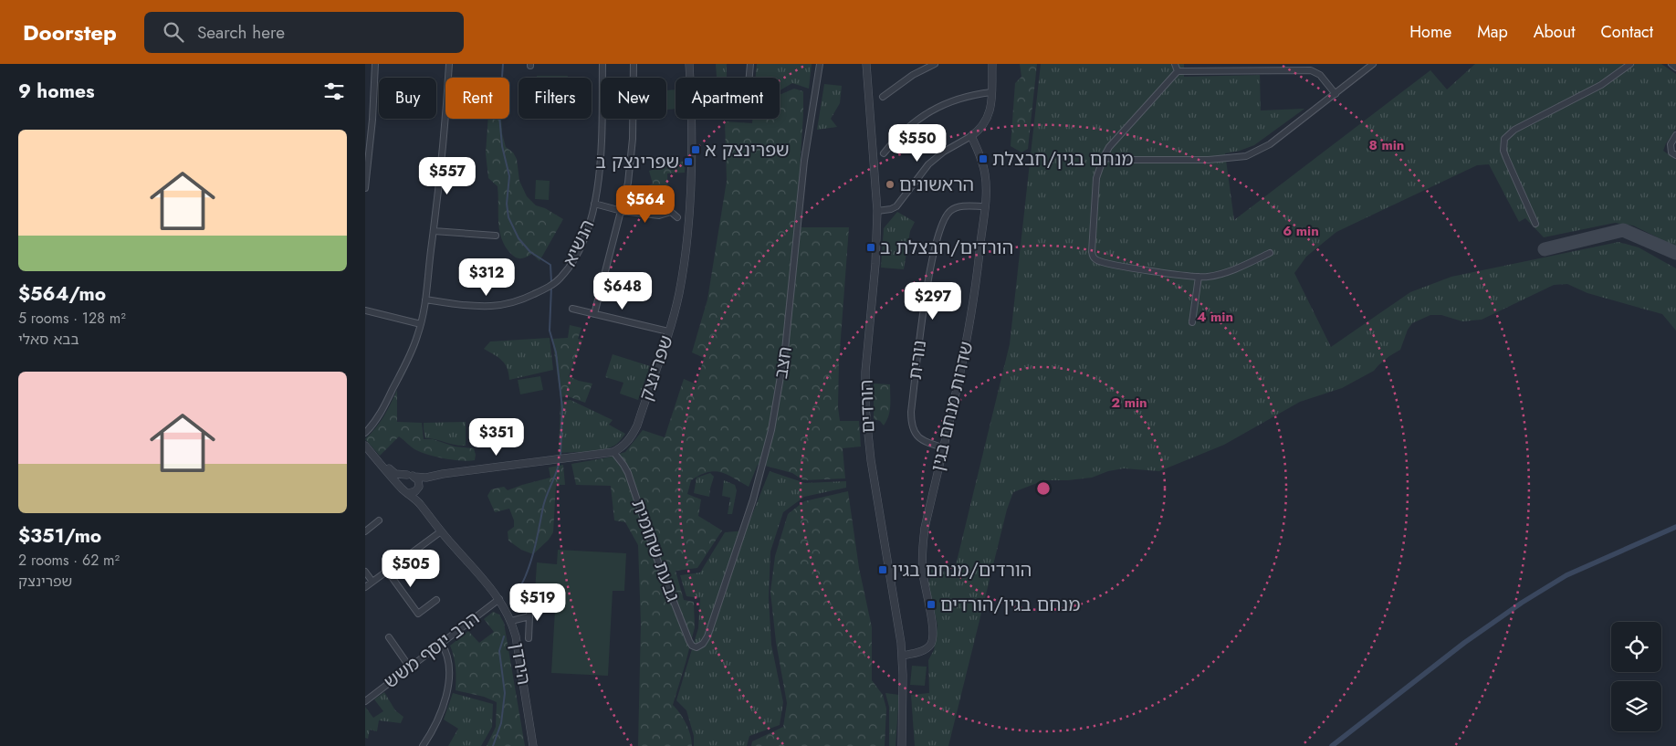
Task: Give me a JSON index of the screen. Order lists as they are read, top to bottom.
{
  "streets": {
    "street": [
      "הנשיא",
      "נורית",
      "חצב",
      "שפרינצק",
      "הורדים",
      "שדרות מנחם בגין",
      "גבעת שחומית",
      "הרב יוסף משש",
      "הירדן"
    ]
  },
  "crossings": [
    ["נורית", "שדרות מנחם בגין"],
    ["חצב", "גבעת שחומית"],
    ["שפרינצק", "גבעת שחומית"],
    ["הורדים", "שדרות מנחם בגין"],
    ["הרב יוסף משש", "הירדן"]
  ],
  "places": {
    "transit": [
      "שפרינצק א",
      "מנחם בגין/חבצלת",
      "שפרינצק ב",
      "הורדים/חבצלת ב",
      "הורדים/מנחם בגין",
      "מנחם בגין/הורדים"
    ],
    "other": ["הראשונים"]
  },
  "page": {
    "header": "Doorstep",
    "search": "Search here",
    "nav": [
      "Home",
      "Map",
      "About",
      "Contact"
    ],
    "heading": "9 homes",
    "chip": [
      "Buy",
      "Rent",
      "Filters",
      "New",
      "Apartment"
    ],
    "list": [
      {
        "name": "$564/mo",
        "note": "5 rooms · 128 m² · בבא סאלי"
      },
      {
        "name": "$351/mo",
        "note": "2 rooms · 62 m² · שפרינצק"
      }
    ],
    "price": [
      "$550",
      "$557",
      "$564",
      "$312",
      "$648",
      "$297",
      "$351",
      "$505",
      "$519"
    ]
  },
  "rings": [
    "8 min",
    "6 min",
    "4 min",
    "2 min"
  ]
}
